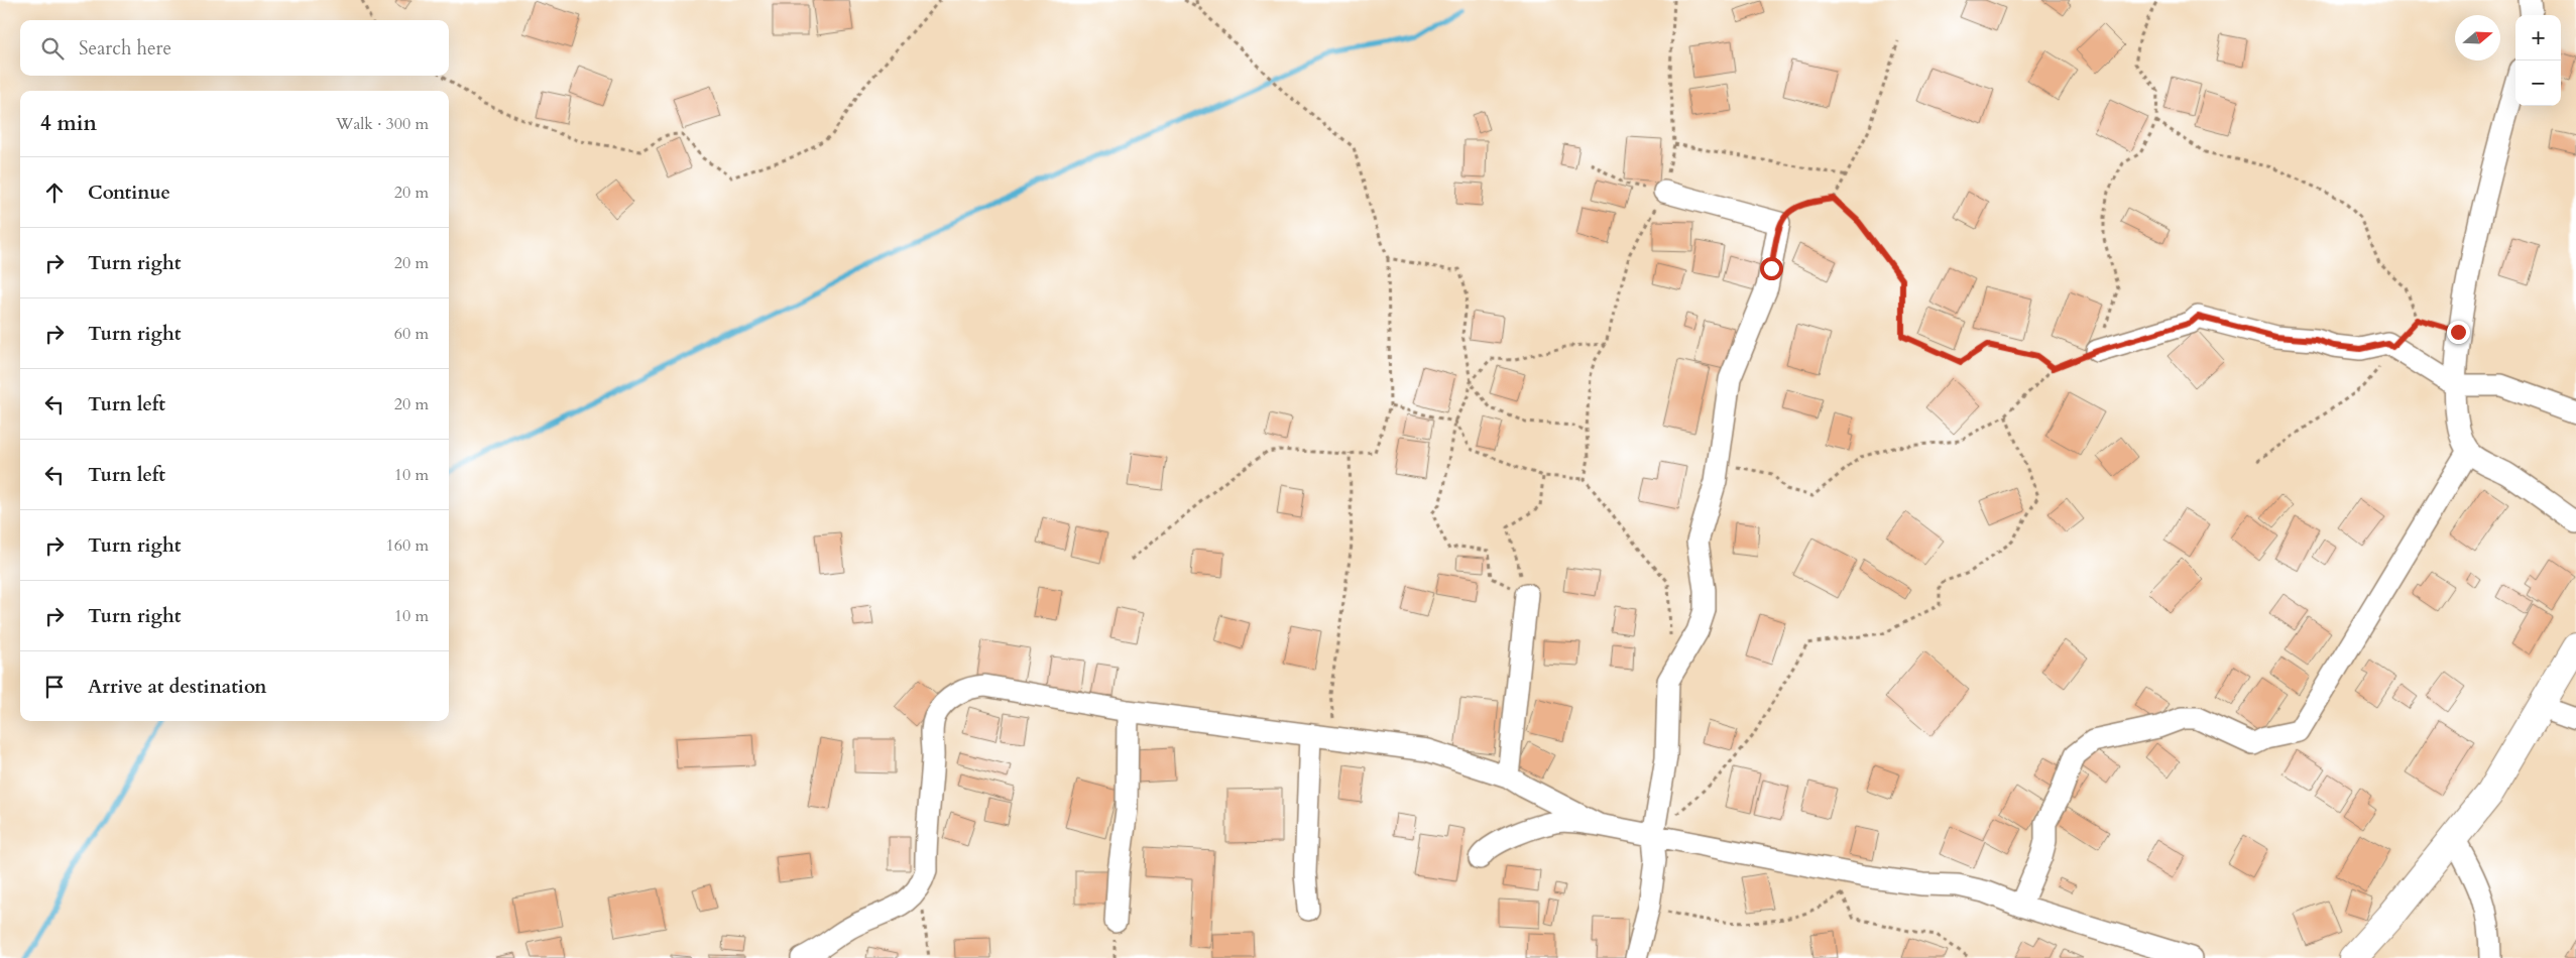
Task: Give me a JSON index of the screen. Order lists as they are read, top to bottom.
{
  "north": "right",
  "page": {
    "map_buttons": ["+", "−"],
    "search": "Search here",
    "heading": ["4 min", "Walk · 300 m"],
    "list": [
      ["Continue", "20 m"],
      ["Turn right", "20 m"],
      ["Turn right", "60 m"],
      ["Turn left", "20 m"],
      ["Turn left", "10 m"],
      ["Turn right", "160 m"],
      ["Turn right", "10 m"],
      "Arrive at destination"
    ]
  }
}
